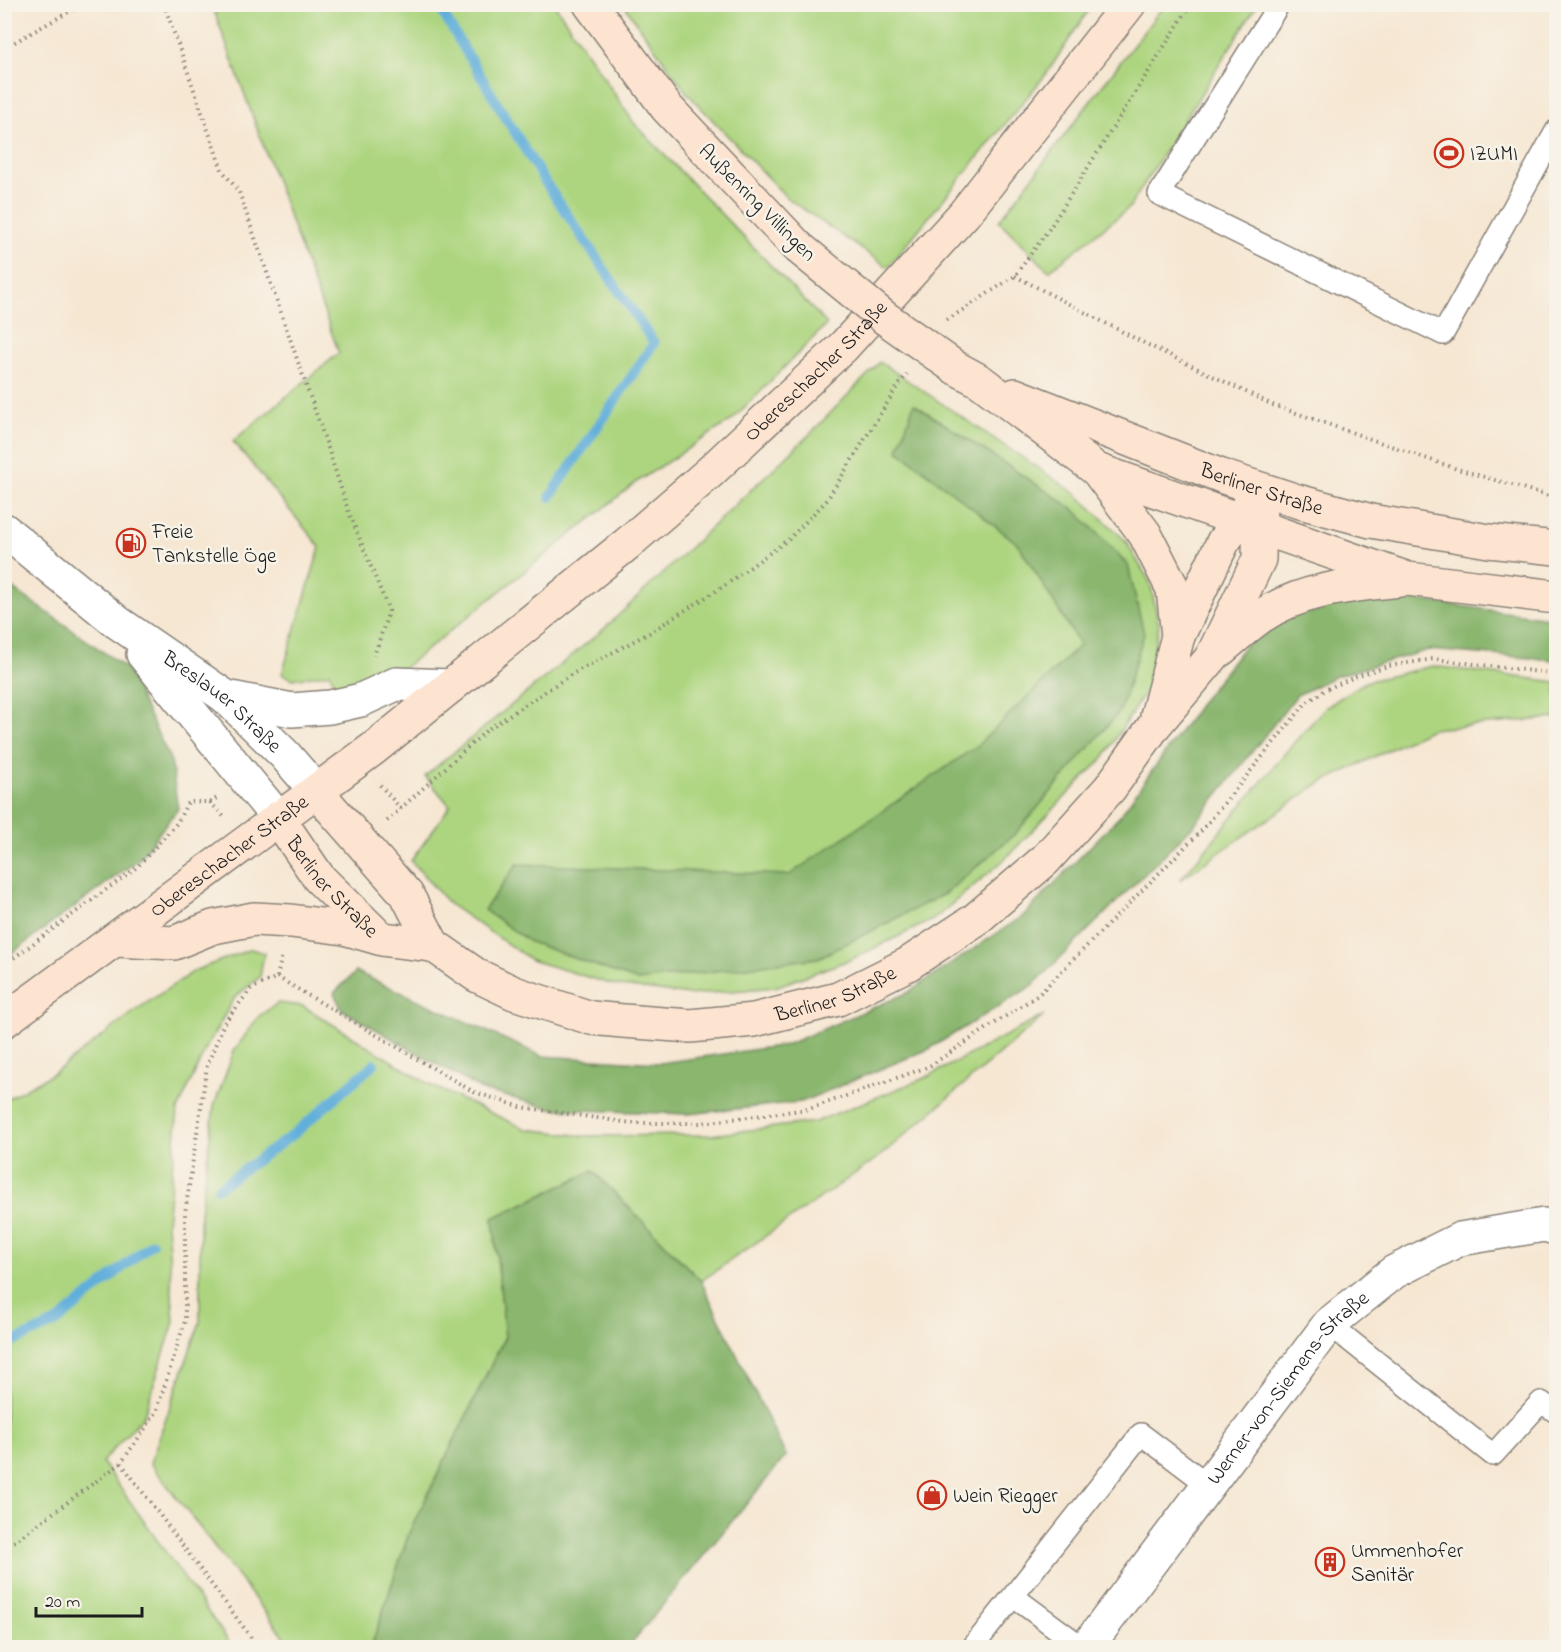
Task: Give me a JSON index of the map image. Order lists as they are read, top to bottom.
{
  "streets": {
    "street": [
      "Außenring Villingen",
      "Obereschacher Straße",
      "Berliner Straße",
      "Breslauer Straße",
      "Werner-von-Siemens-Straße"
    ]
  },
  "crossings": [
    ["Außenring Villingen", "Berliner Straße"],
    ["Obereschacher Straße", "Berliner Straße"],
    ["Obereschacher Straße", "Breslauer Straße"],
    ["Berliner Straße", "Breslauer Straße"]
  ],
  "places": {
    "sports": ["IZUMI"],
    "fuel station": ["Freie Tankstelle Öge"],
    "shop": ["Wein Riegger"],
    "building": ["Ummenhofer Sanitär"]
  },
  "scale_bar": "20 m"
}
